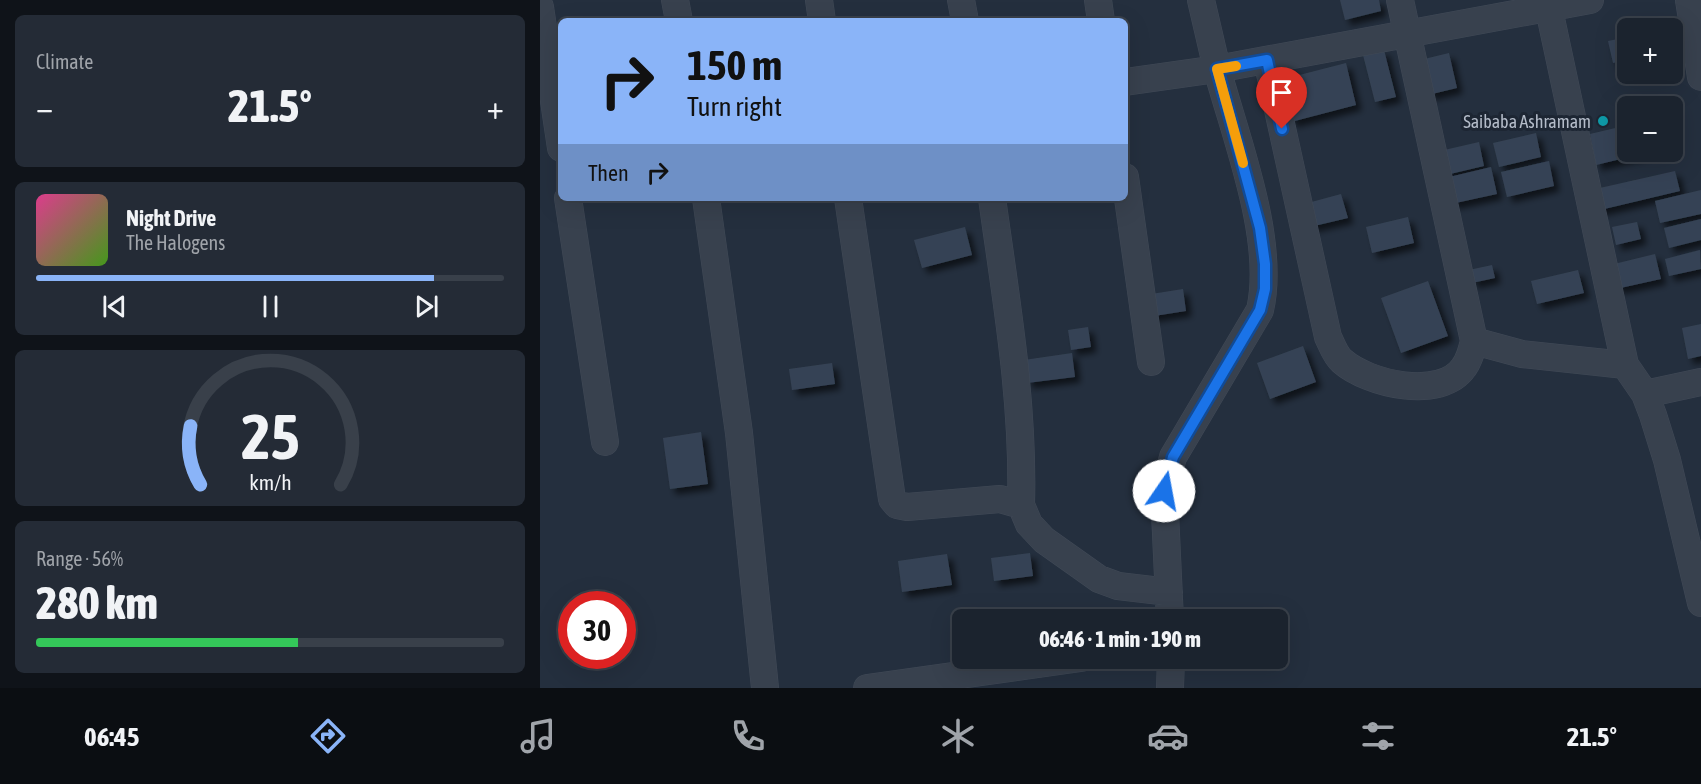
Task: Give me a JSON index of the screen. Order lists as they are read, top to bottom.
{
  "places": ["Saibaba Ashramam"],
  "page": {
    "tile": [
      "Climate",
      ["Range · 56%", "280 km"]
    ],
    "map_buttons": ["+", "−"],
    "turn": ["150 m", "Turn right"],
    "heat": ["−", "21.5°", "+"],
    "then": "Then",
    "song": ["Night Drive", "The Halogens"],
    "limit": "30",
    "trip": "06:46 · 1 min · 190 m",
    "tabs": ["06:45", "21.5°"],
    "gauge": ["25", "km/h"]
  }
}
